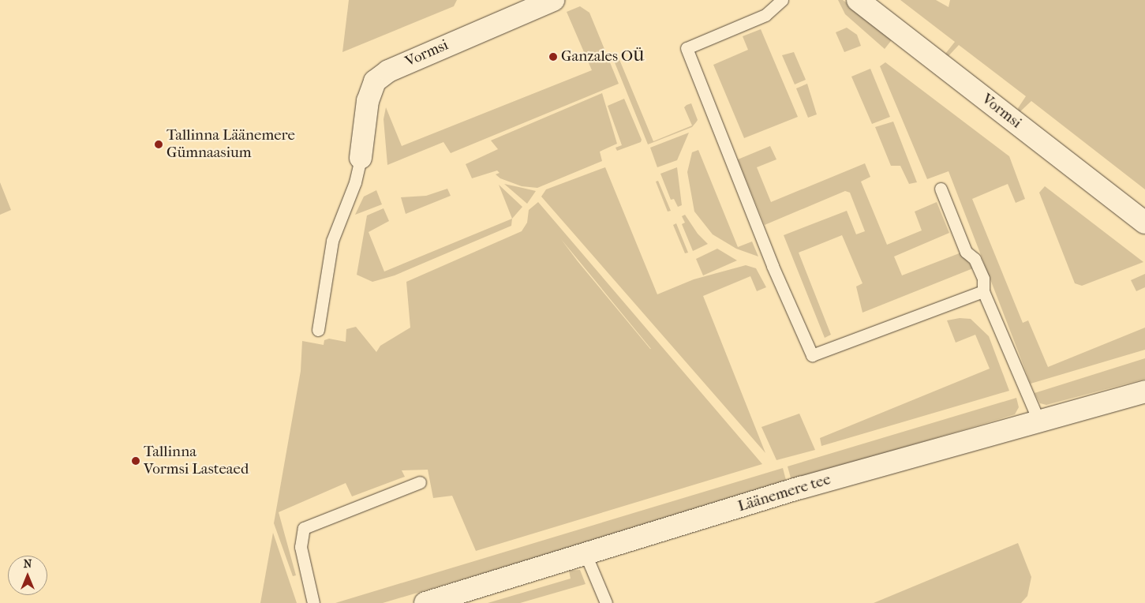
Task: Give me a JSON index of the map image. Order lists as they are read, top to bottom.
{
  "streets": {
    "street": ["Vormsi", "Läänemere tee"]
  },
  "places": ["Ganzales OÜ", "Tallinna Läänemere Gümnaasium", "Tallinna Vormsi Lasteaed"],
  "north": "top"
}
